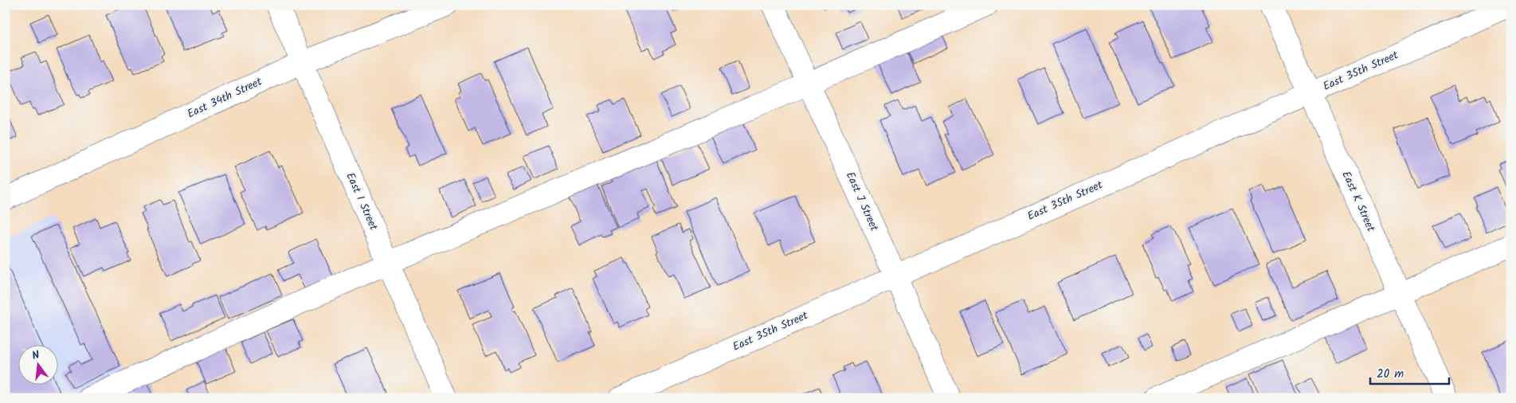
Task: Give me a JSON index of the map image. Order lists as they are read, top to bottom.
{
  "streets": {
    "street": [
      "East 35th Street",
      "East 34th Street",
      "East I Street",
      "East J Street",
      "East K Street"
    ]
  },
  "crossings": [
    ["East 35th Street", "East J Street"],
    ["East 35th Street", "East K Street"],
    ["East 34th Street", "East I Street"]
  ],
  "scale_bar": "20 m",
  "north": "top"
}
